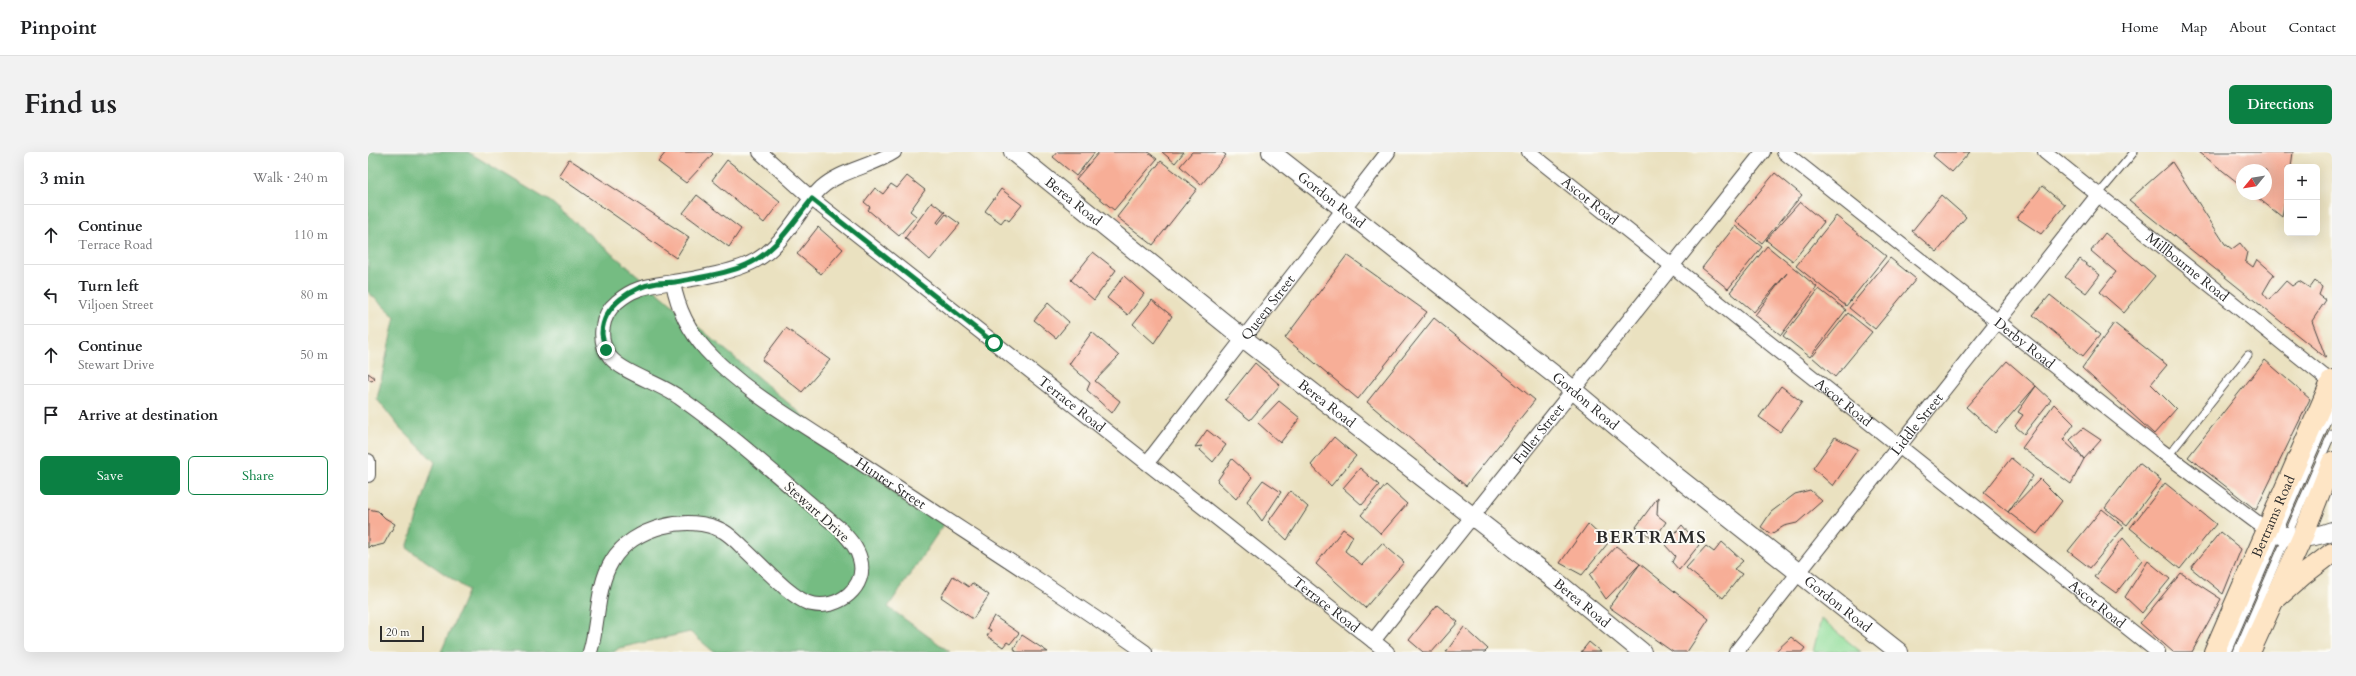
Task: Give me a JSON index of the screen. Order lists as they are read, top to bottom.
{
  "streets": {
    "main road": ["Bertrams Road"],
    "street": [
      "Berea Road",
      "Gordon Road",
      "Ascot Road",
      "Millbourne Road",
      "Queen Street",
      "Derby Road",
      "Terrace Road",
      "Liddle Street",
      "Fuller Street",
      "Hunter Street",
      "Stewart Drive"
    ]
  },
  "crossings": [
    ["Berea Road", "Queen Street"],
    ["Berea Road", "Fuller Street"],
    ["Gordon Road", "Queen Street"],
    ["Gordon Road", "Liddle Street"],
    ["Gordon Road", "Fuller Street"],
    ["Ascot Road", "Liddle Street"],
    ["Ascot Road", "Fuller Street"],
    ["Millbourne Road", "Liddle Street"],
    ["Millbourne Road", "Bertrams Road"],
    ["Queen Street", "Terrace Road"],
    ["Derby Road", "Liddle Street"],
    ["Derby Road", "Bertrams Road"],
    ["Terrace Road", "Fuller Street"],
    ["Hunter Street", "Stewart Drive"]
  ],
  "districts": ["BERTRAMS"],
  "scale_bar": "20 m",
  "north": "bottom left",
  "page": {
    "header": "Pinpoint",
    "nav": [
      "Home",
      "Map",
      "About",
      "Contact"
    ],
    "title": "Find us",
    "buttons": [
      "Directions",
      ["Save", "Share"]
    ],
    "heading": ["3 min", "Walk · 240 m"],
    "map_buttons": ["+", "−"],
    "list": [
      ["Continue", "Terrace Road", "110 m"],
      ["Turn left", "Viljoen Street", "80 m"],
      ["Continue", "Stewart Drive", "50 m"],
      "Arrive at destination"
    ],
    "scale": "20 m"
  }
}
